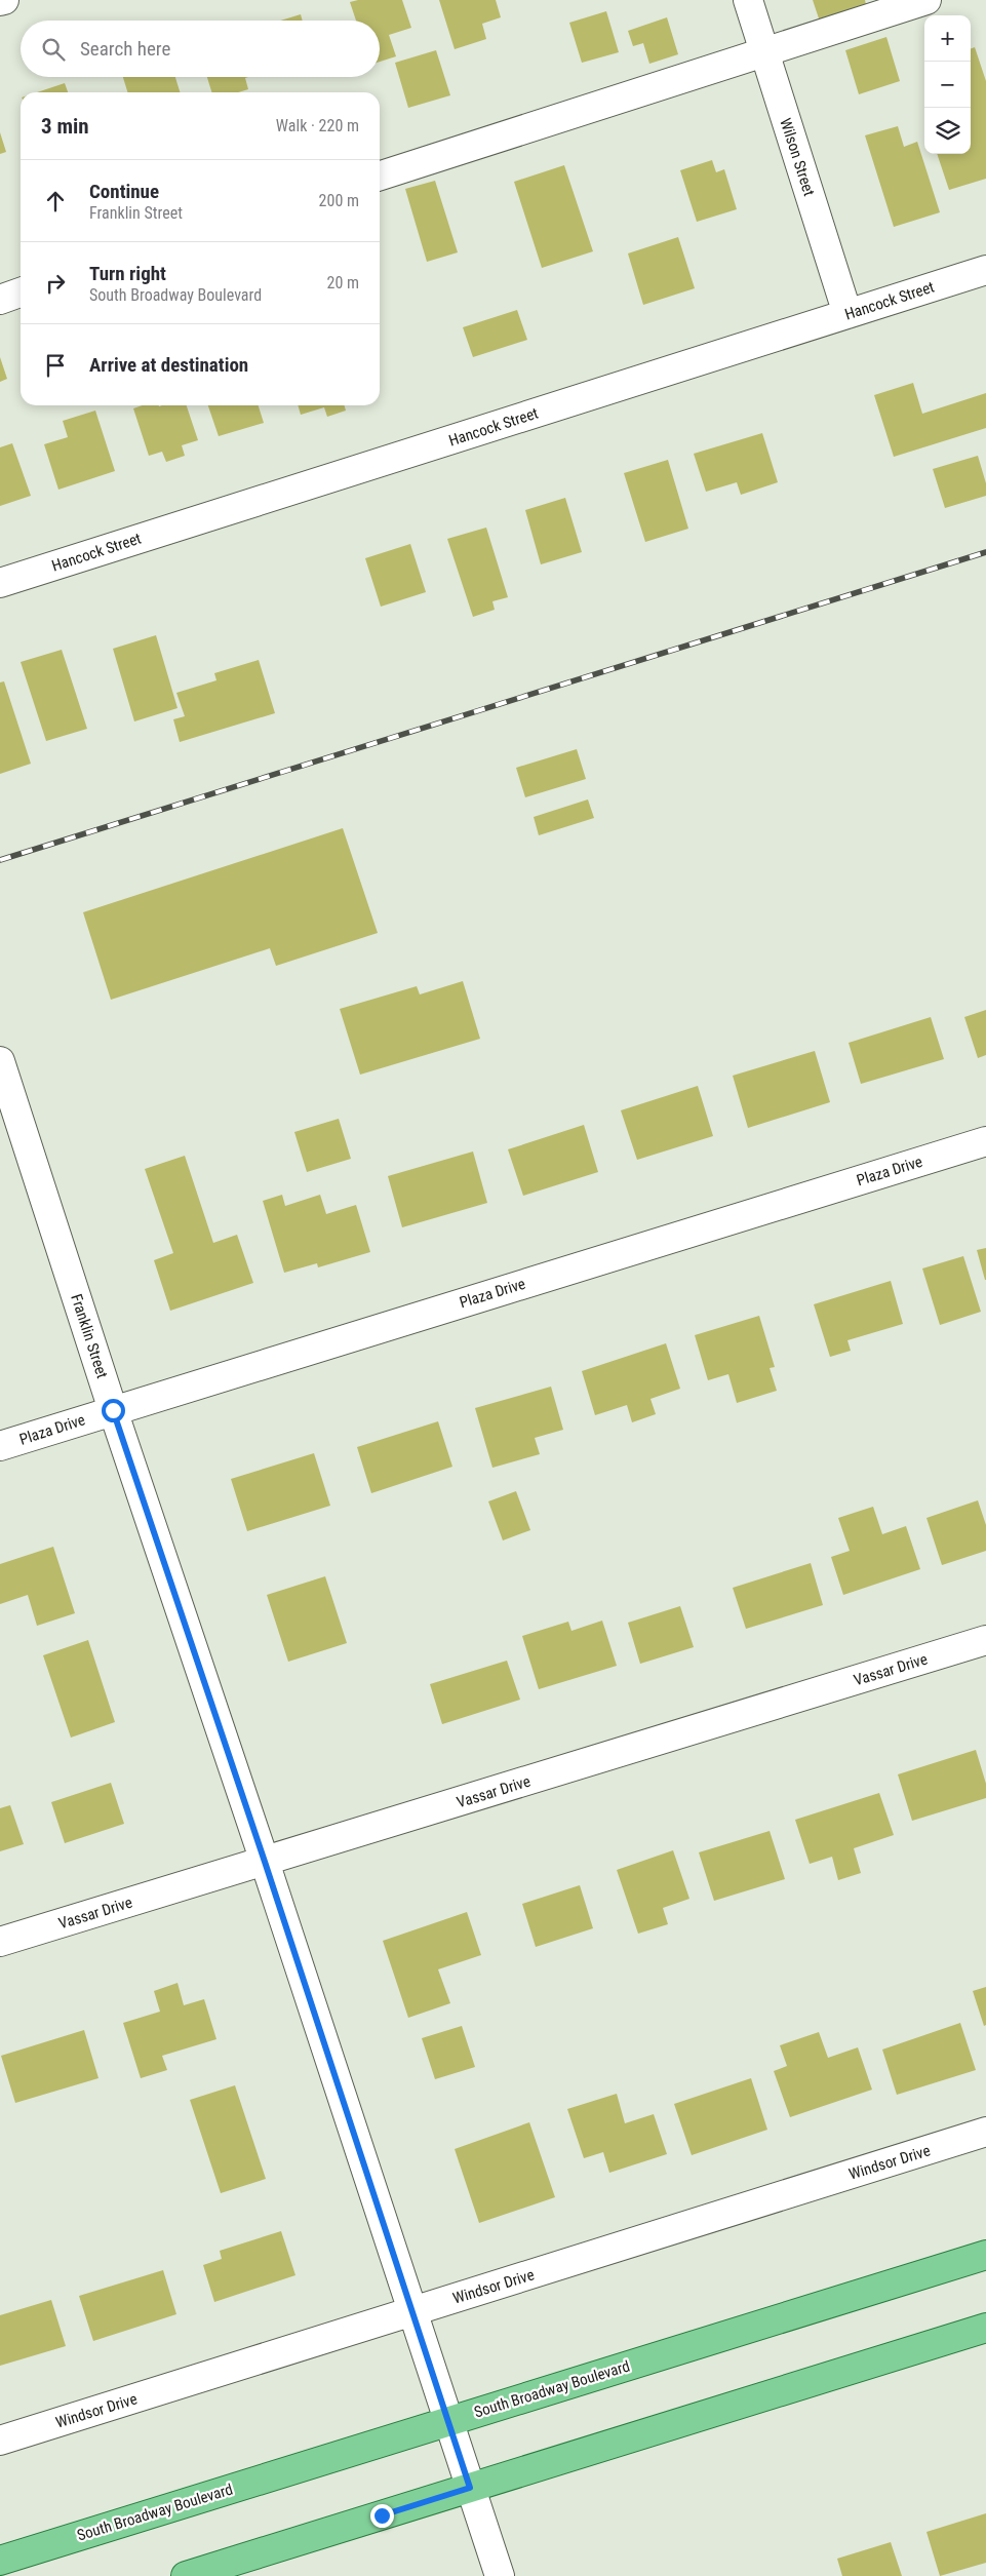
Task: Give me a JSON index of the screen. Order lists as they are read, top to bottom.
{
  "streets": {
    "main road": ["South Broadway Boulevard"],
    "street": [
      "Wilson Street",
      "Hancock Street",
      "Plaza Drive",
      "Franklin Street",
      "Vassar Drive",
      "Windsor Drive"
    ]
  },
  "crossings": [
    ["Wilson Street", "Hancock Street"],
    ["Plaza Drive", "Franklin Street"],
    ["Franklin Street", "Vassar Drive"],
    ["Franklin Street", "Windsor Drive"],
    ["Franklin Street", "South Broadway Boulevard"]
  ],
  "page": {
    "map_buttons": ["+", "−"],
    "search": "Search here",
    "heading": ["3 min", "Walk · 220 m"],
    "list": [
      ["Continue", "Franklin Street", "200 m"],
      ["Turn right", "South Broadway Boulevard", "20 m"],
      "Arrive at destination"
    ]
  }
}
